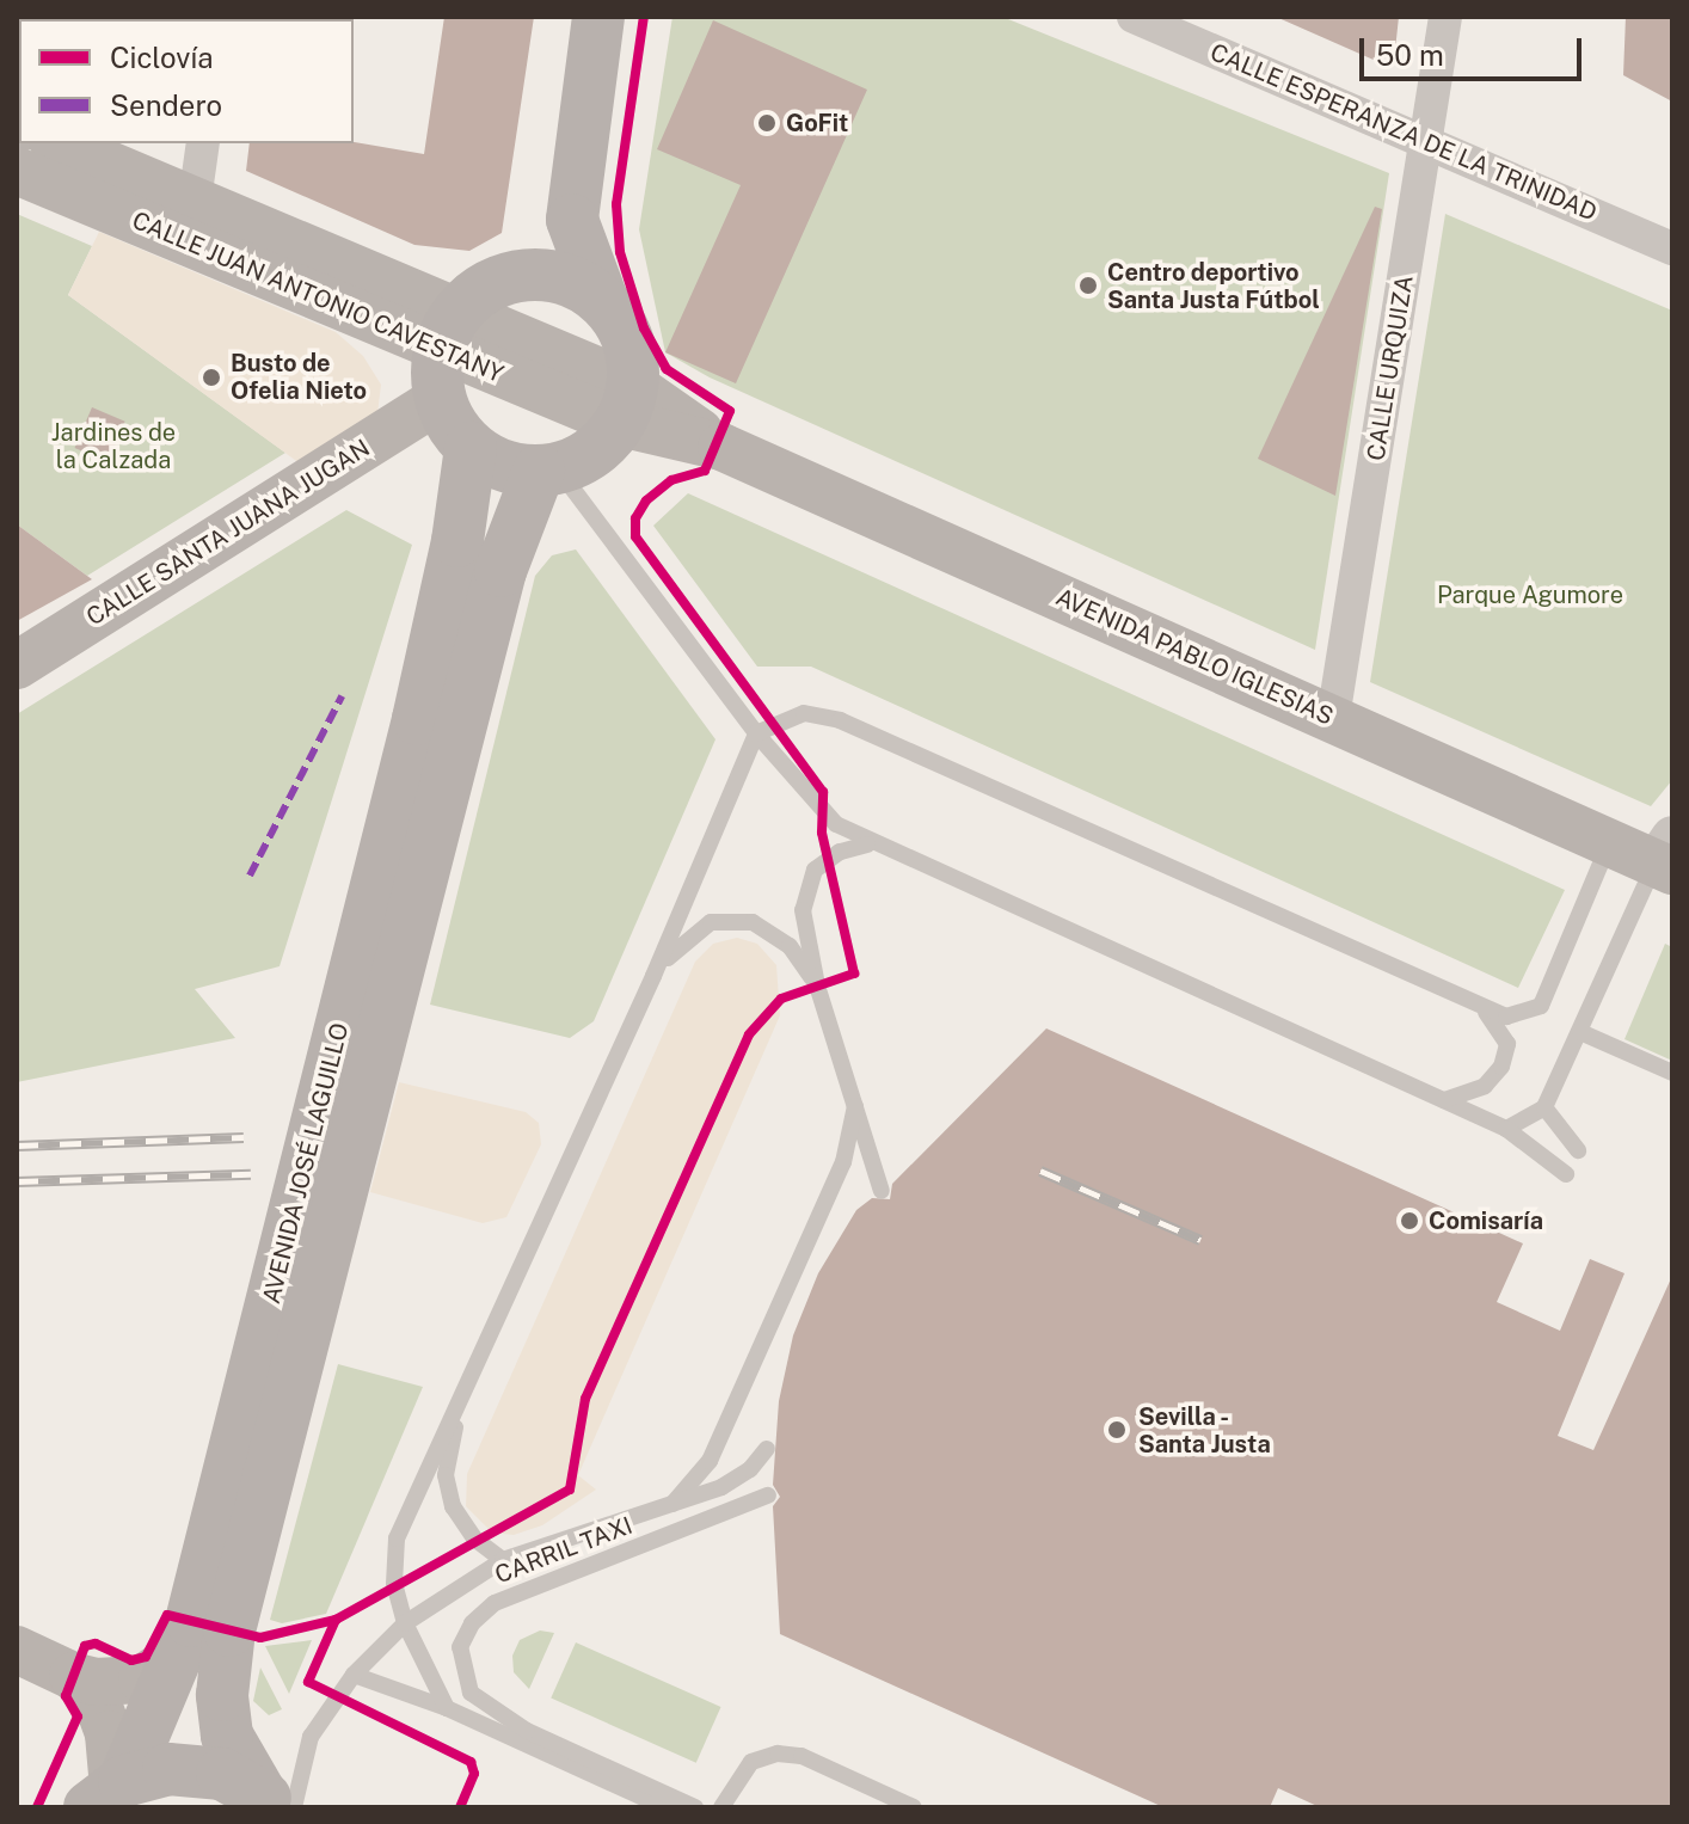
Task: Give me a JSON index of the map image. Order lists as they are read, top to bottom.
{
  "streets": {
    "main road": [
      "CALLE JUAN ANTONIO CAVESTANY",
      "CALLE SANTA JUANA JUGAN",
      "AVENIDA PABLO IGLESIAS",
      "AVENIDA JOSÉ LAGUILLO"
    ],
    "street": ["CALLE ESPERANZA DE LA TRINIDAD", "CALLE URQUIZA"],
    "lane": ["CARRIL TAXI"]
  },
  "crossings": [
    ["CALLE ESPERANZA DE LA TRINIDAD", "CALLE URQUIZA"],
    ["CALLE JUAN ANTONIO CAVESTANY", "AVENIDA PABLO IGLESIAS"],
    ["CALLE URQUIZA", "AVENIDA PABLO IGLESIAS"]
  ],
  "parks": ["Jardines de la Calzada", "Parque Agumore"],
  "places": [
    "GoFit",
    "Centro deportivo Santa Justa Fútbol",
    "Busto de Ofelia Nieto",
    "Comisaría",
    "Sevilla - Santa Justa"
  ],
  "legend": ["Ciclovía", "Sendero"],
  "scale_bar": "50 m"
}
